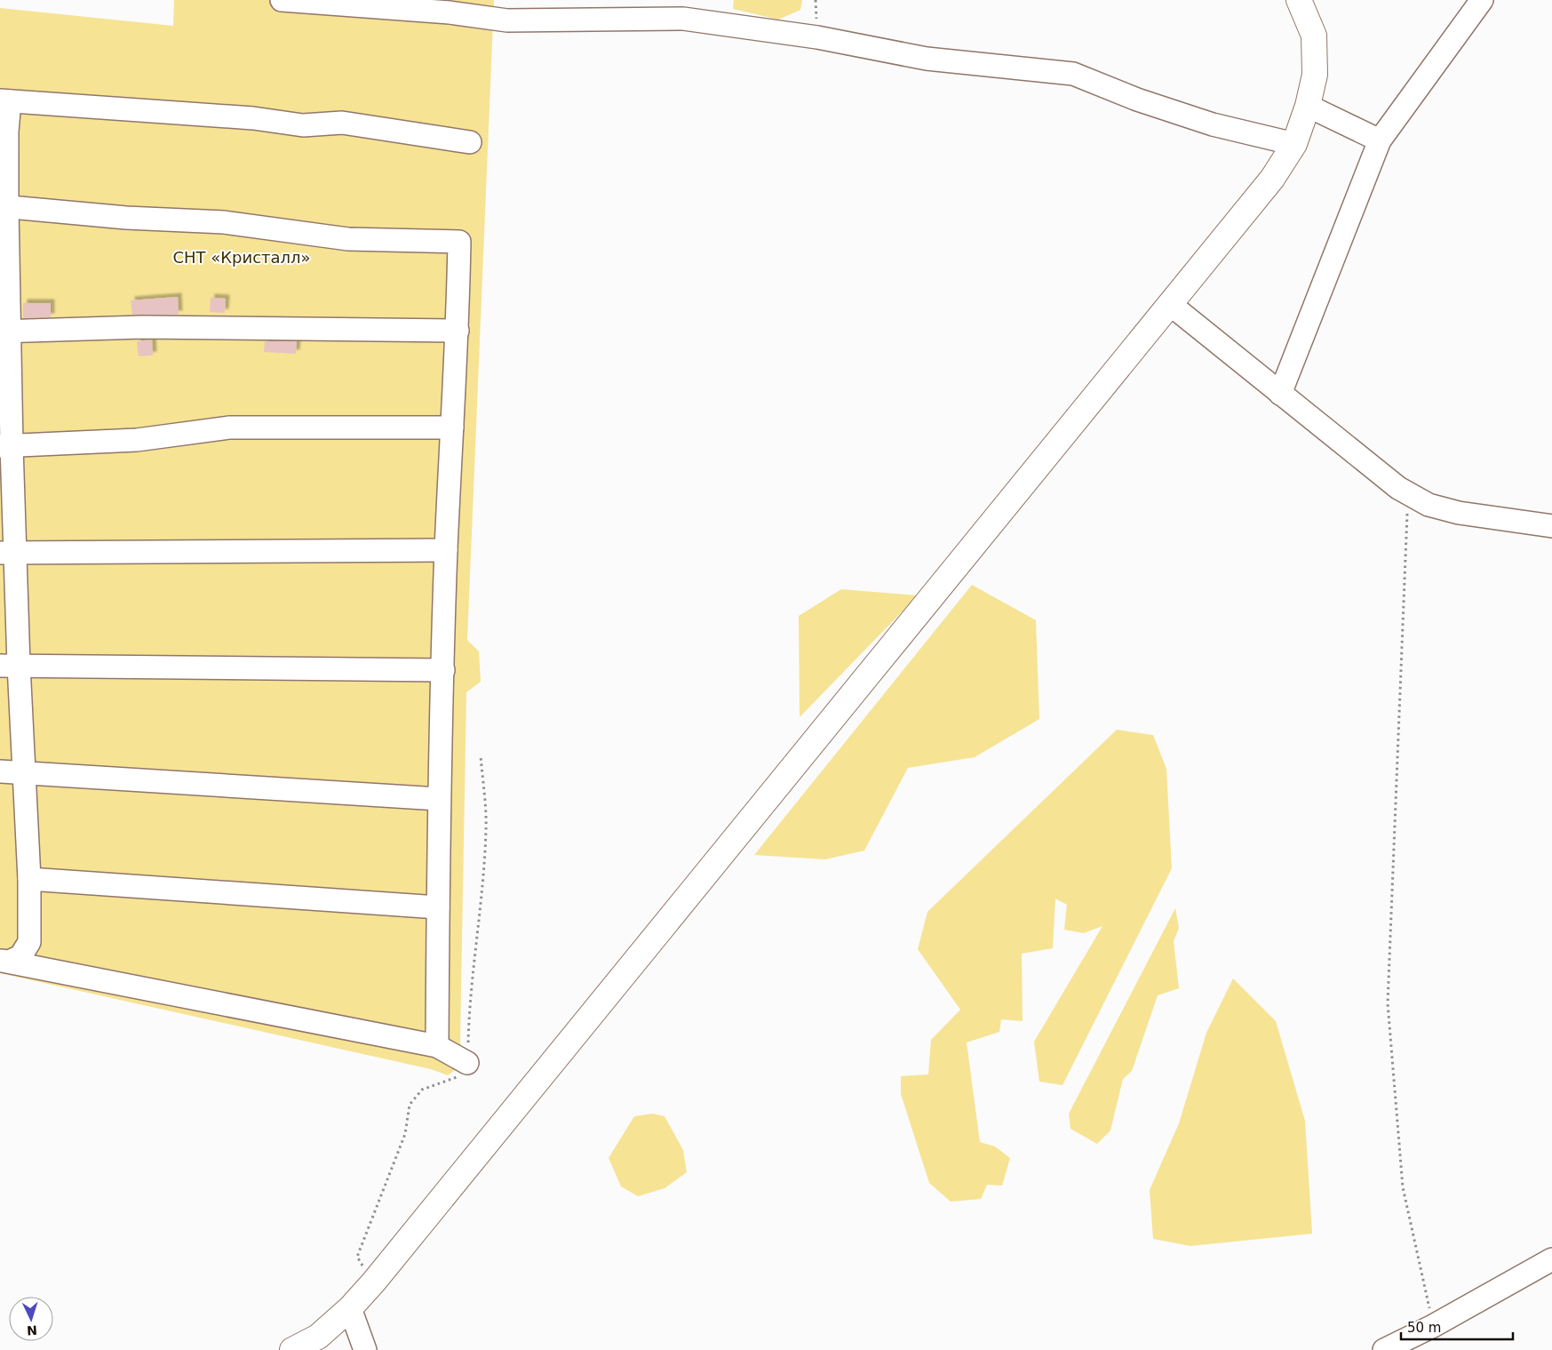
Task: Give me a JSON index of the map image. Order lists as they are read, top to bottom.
{
  "parks": ["СНТ «Кристалл»"],
  "scale_bar": "50 m",
  "north": "bottom"
}
